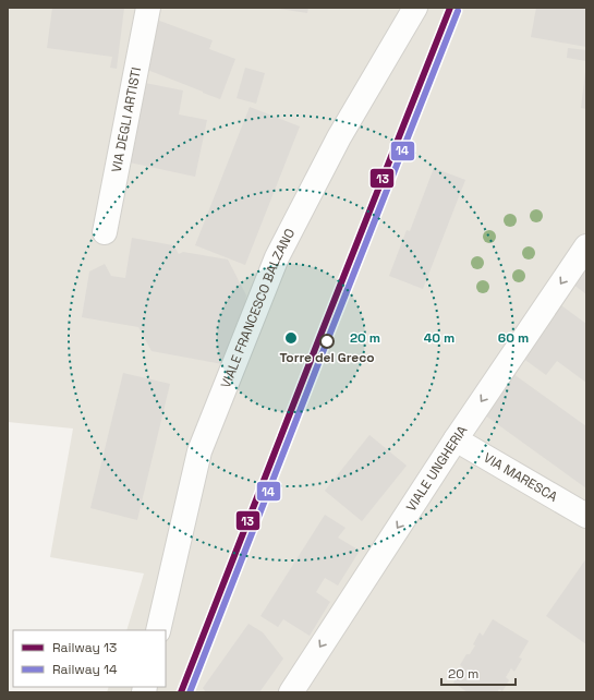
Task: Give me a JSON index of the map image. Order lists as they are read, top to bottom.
{
  "streets": {
    "street": [
      "VIA DEGLI ARTISTI",
      "VIALE FRANCESCO BALZANO",
      "VIALE UNGHERIA",
      "VIA MARESCA"
    ]
  },
  "crossings": [
    ["VIALE UNGHERIA", "VIA MARESCA"]
  ],
  "one_way": ["VIALE UNGHERIA"],
  "places": ["Torre del Greco"],
  "lines": ["rail line 13", "rail line 14"],
  "legend": ["Railway 13", "Railway 14"],
  "scale_bar": "20 m",
  "rings": ["20 m", "40 m", "60 m"]
}
